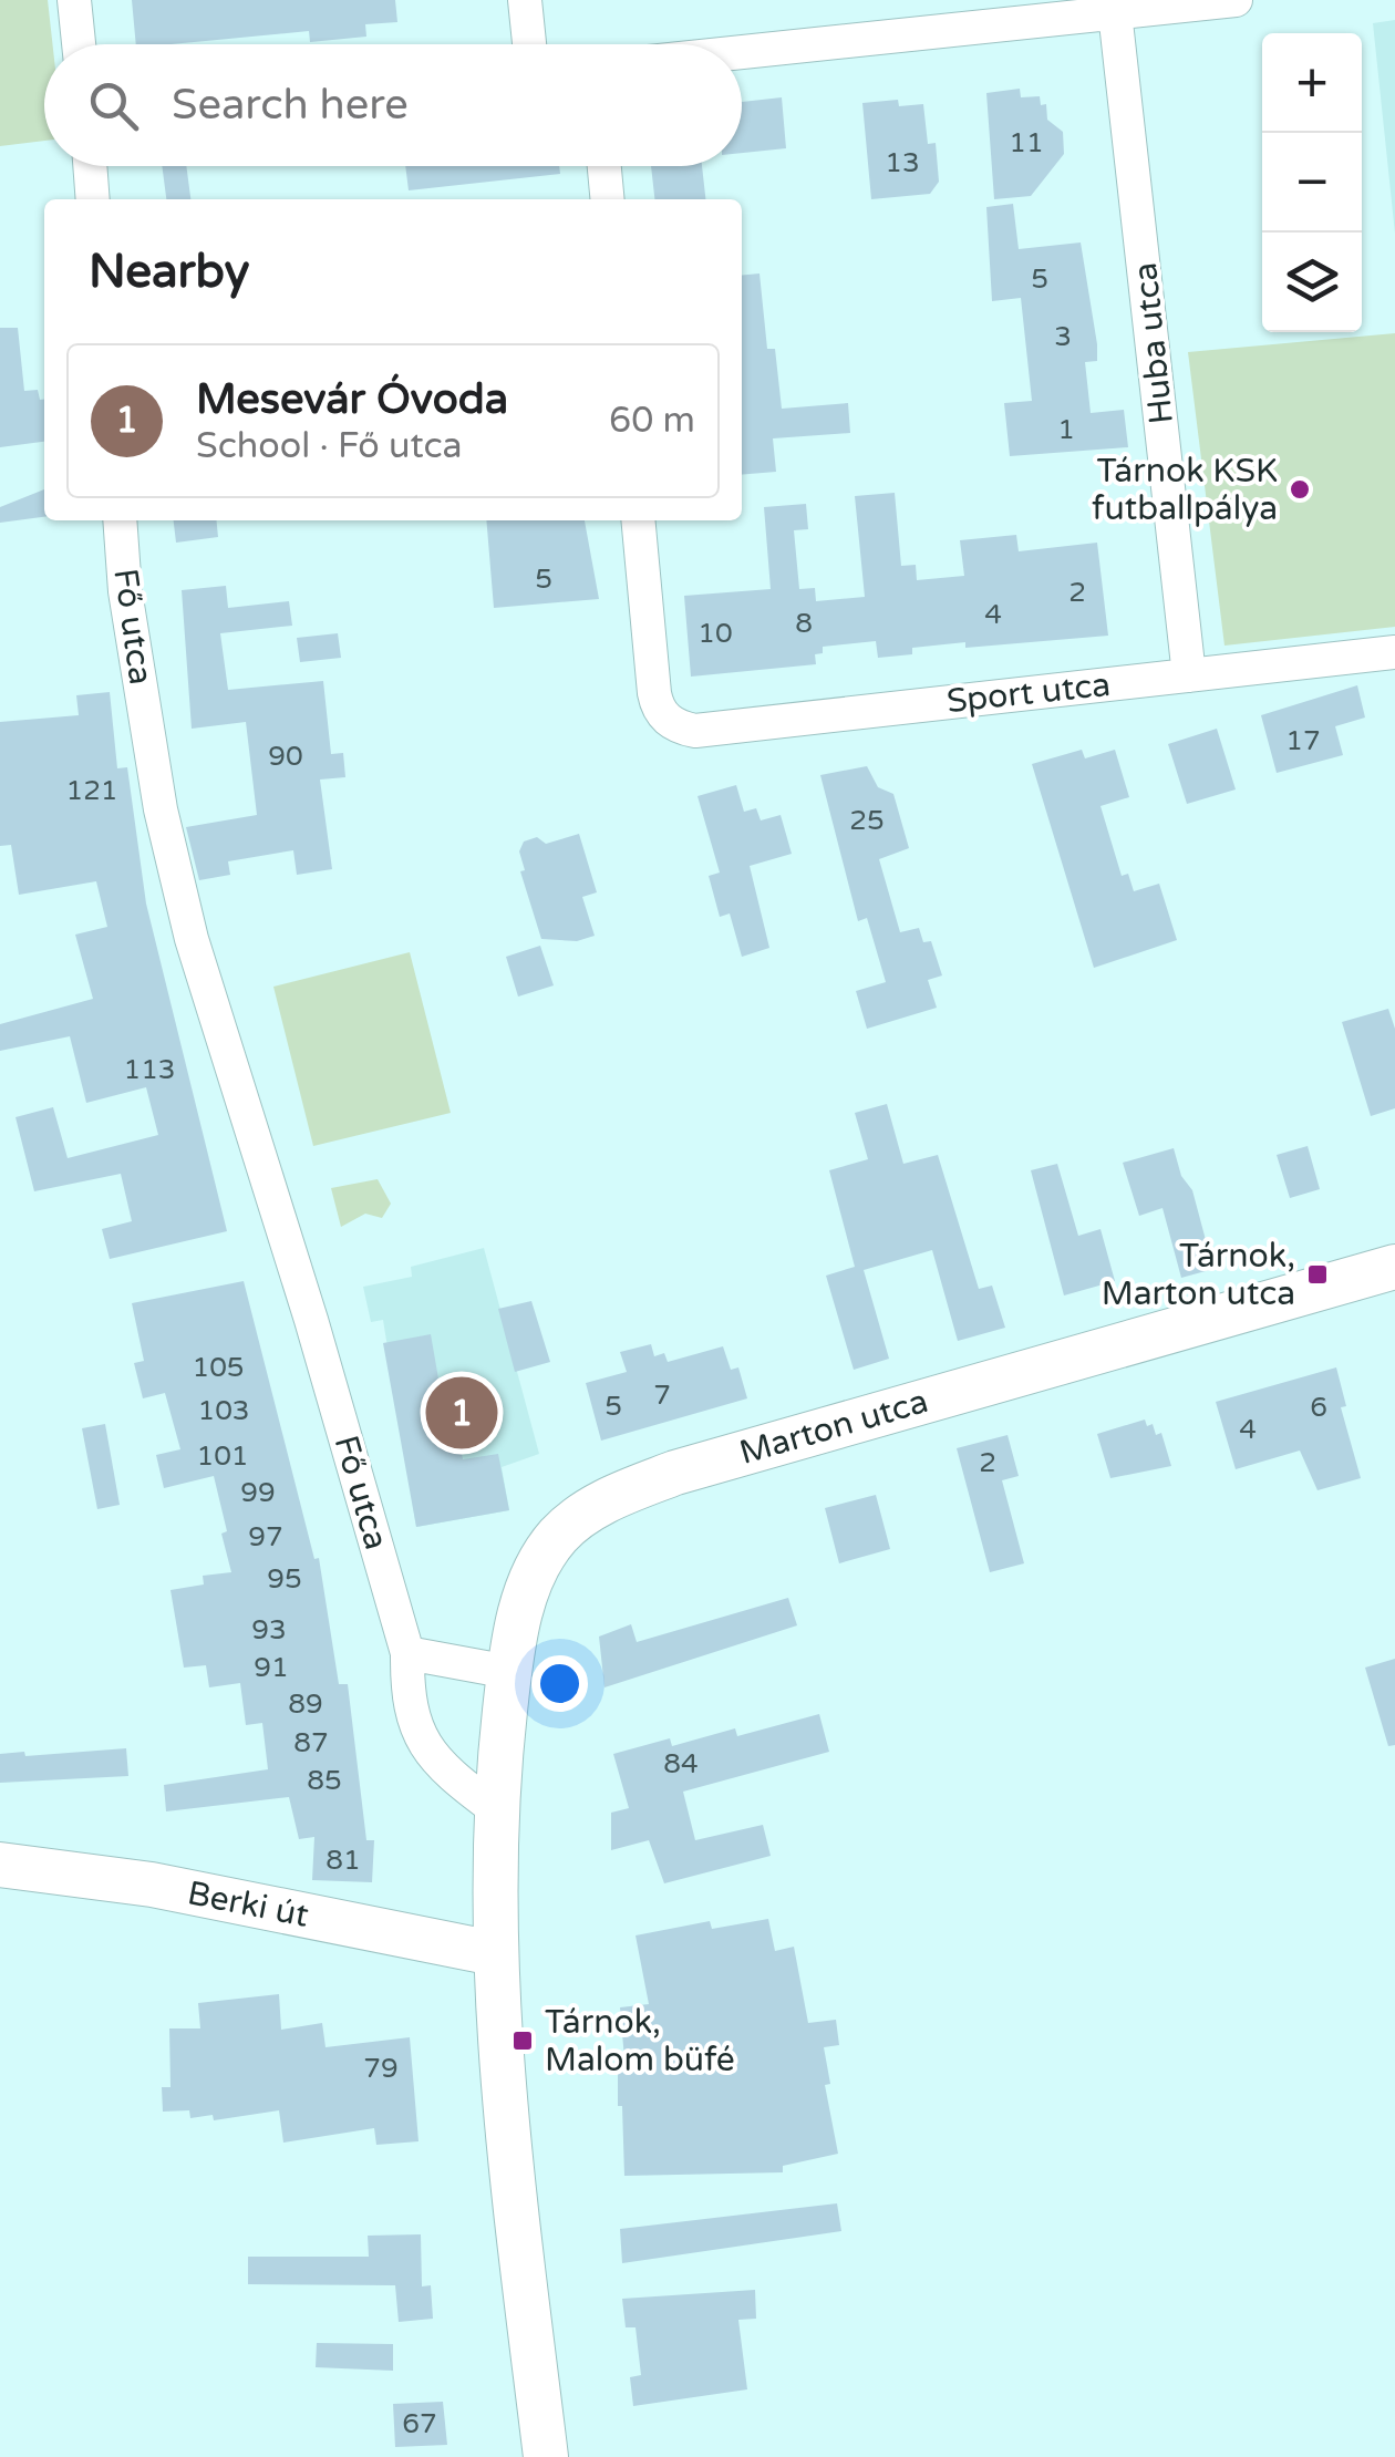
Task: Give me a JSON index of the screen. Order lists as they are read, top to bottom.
{
  "streets": {
    "street": [
      "Huba utca",
      "Fő utca",
      "Sport utca",
      "Marton utca",
      "Berki út"
    ]
  },
  "crossings": [
    ["Huba utca", "Sport utca"],
    ["Fő utca", "Marton utca"]
  ],
  "places": {
    "other": ["Tárnok KSK futballpálya"],
    "transit": ["Tárnok, Marton utca", "Tárnok, Malom büfé"]
  },
  "house_numbers": [
    "11",
    "13",
    "5",
    "3",
    "1",
    "5",
    "2",
    "4",
    "8",
    "10",
    "17",
    "90",
    "121",
    "25",
    "113",
    "105",
    "7",
    "5",
    "6",
    "103",
    "4",
    "101",
    "2",
    "99",
    "97",
    "95",
    "93",
    "91",
    "89",
    "87",
    "84",
    "85",
    "81",
    "79",
    "67"
  ],
  "page": {
    "map_buttons": ["+", "−"],
    "search": "Search here",
    "heading": "Nearby",
    "list": [
      {
        "mark": "1",
        "name": "Mesevár Óvoda",
        "note": "School · Fő utca",
        "value": "60 m"
      }
    ],
    "pins": "1"
  }
}
